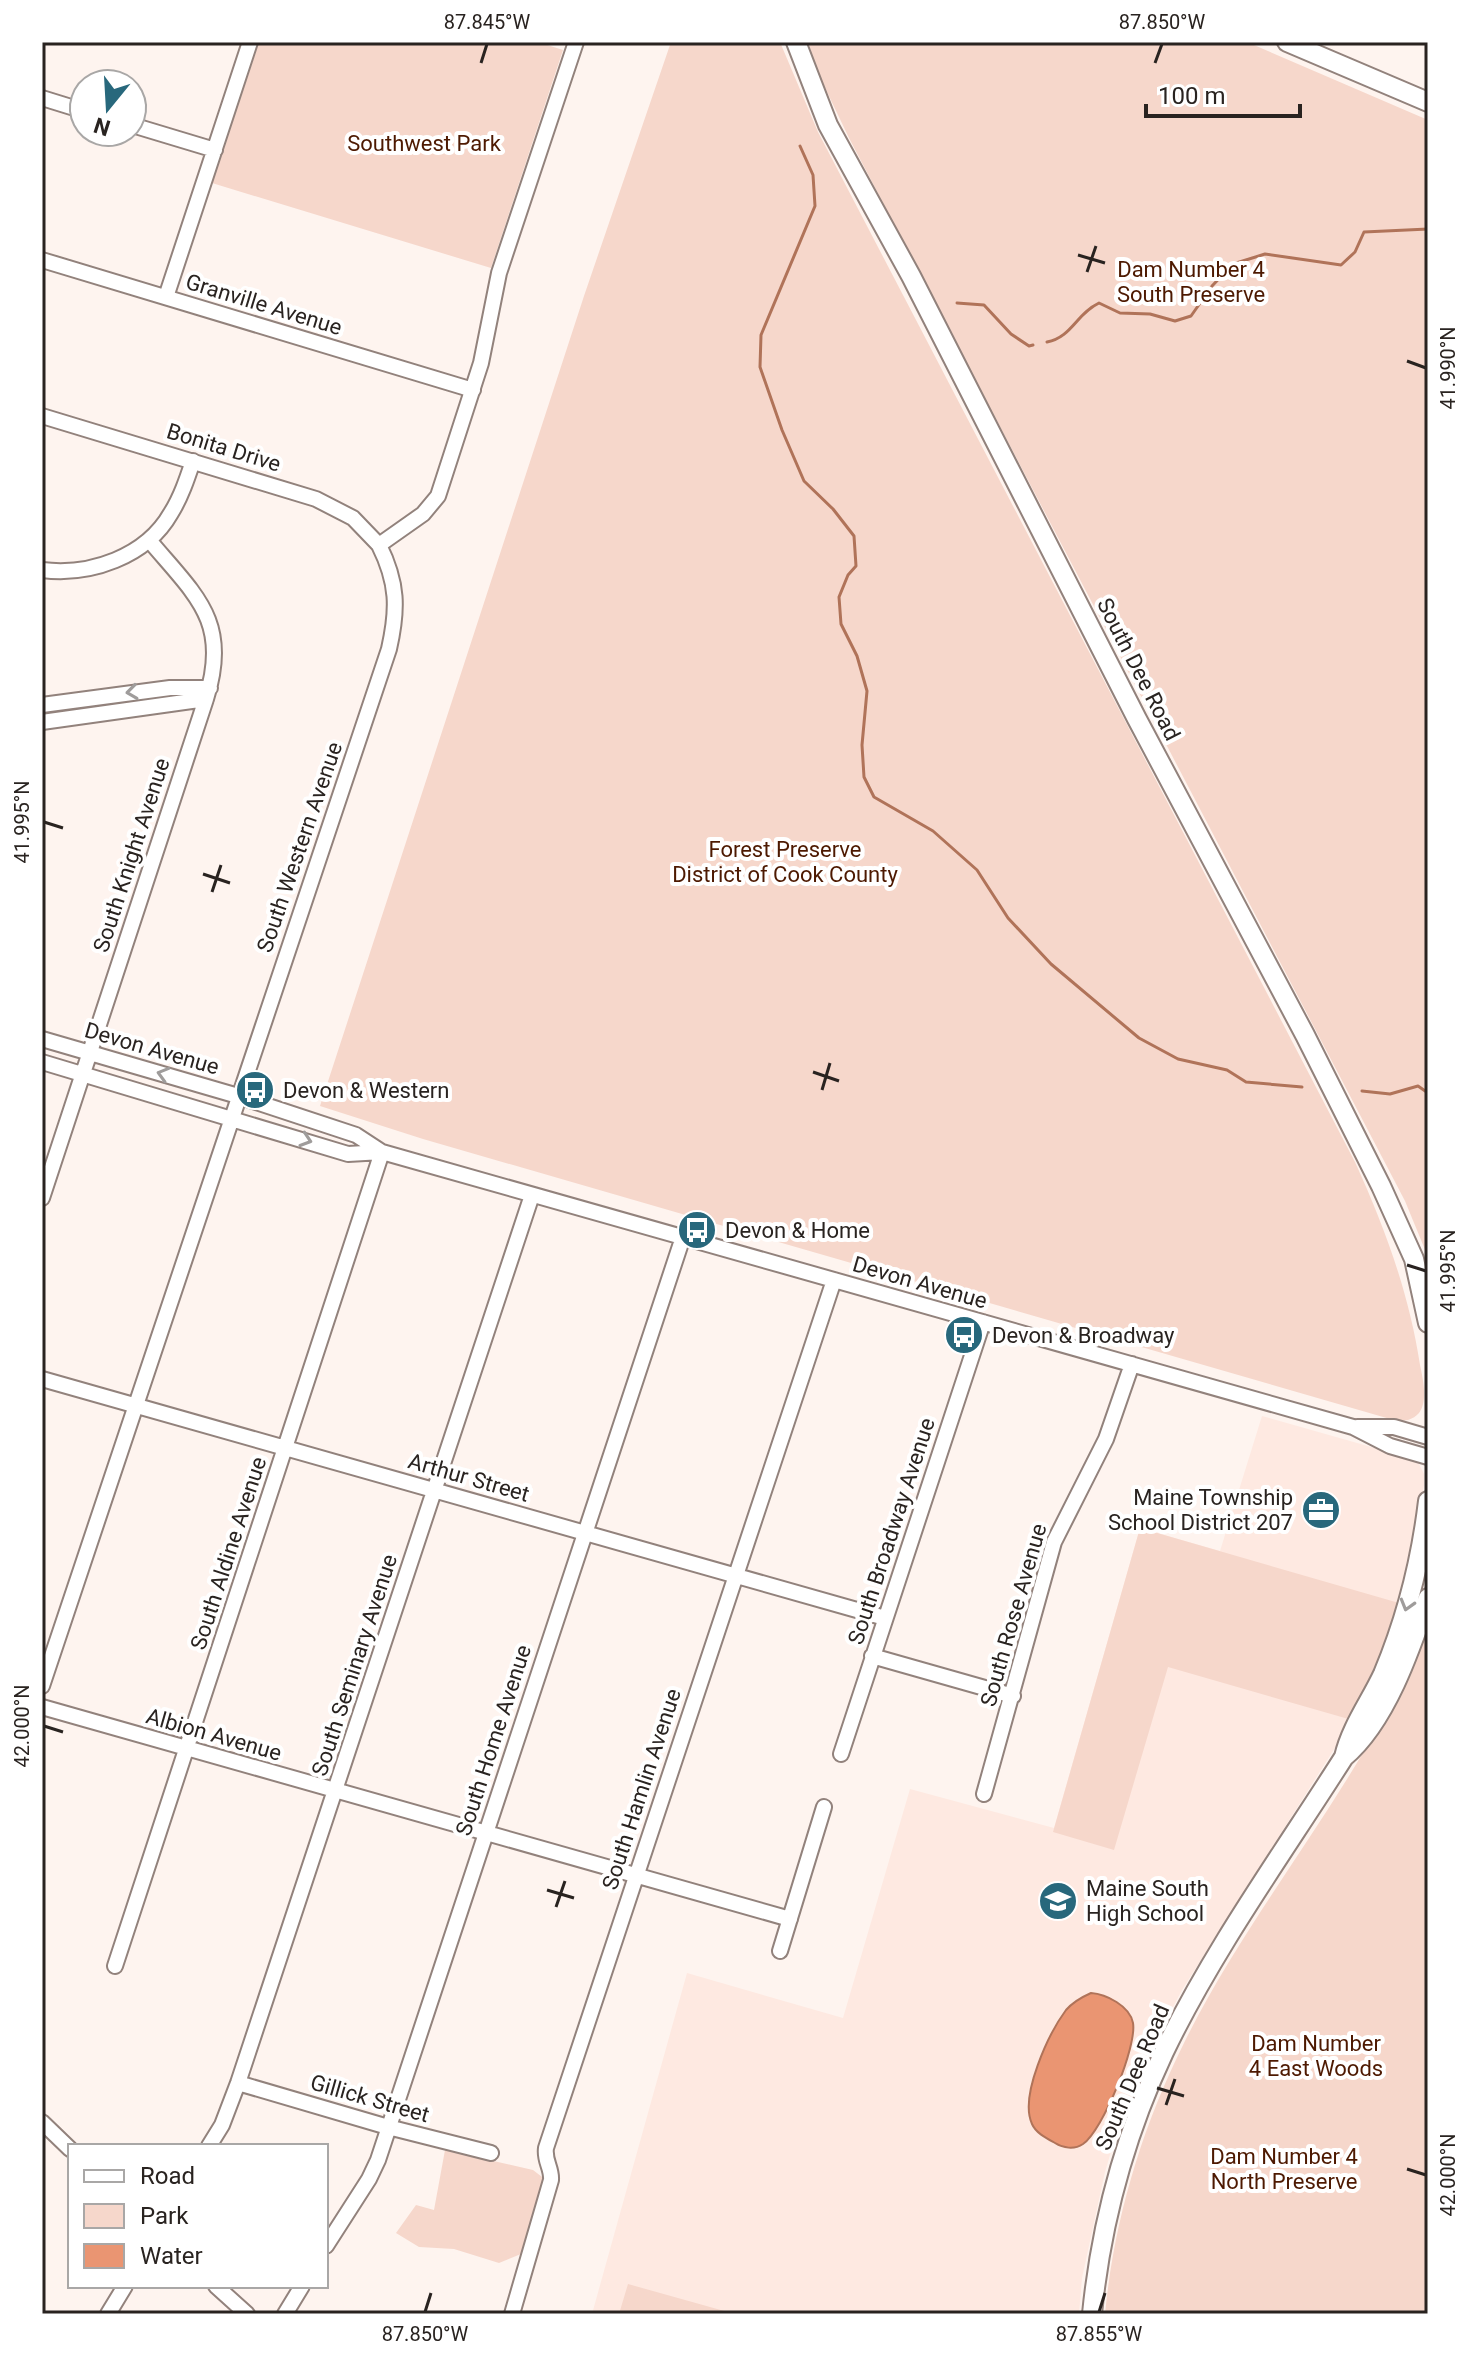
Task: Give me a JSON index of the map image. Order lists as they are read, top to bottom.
{
  "streets": {
    "main road": ["South Dee Road"],
    "street": [
      "Granville Avenue",
      "Bonita Drive",
      "South Western Avenue",
      "South Knight Avenue",
      "Devon Avenue",
      "Arthur Street",
      "South Broadway Avenue",
      "South Aldine Avenue",
      "South Rose Avenue",
      "South Seminary Avenue",
      "Albion Avenue",
      "South Home Avenue",
      "South Hamlin Avenue",
      "Gillick Street"
    ]
  },
  "crossings": [
    ["Bonita Drive", "South Western Avenue"],
    ["South Western Avenue", "Devon Avenue"],
    ["South Western Avenue", "Arthur Street"],
    ["South Knight Avenue", "Devon Avenue"],
    ["Devon Avenue", "South Broadway Avenue"],
    ["Devon Avenue", "South Aldine Avenue"],
    ["Devon Avenue", "South Rose Avenue"],
    ["Devon Avenue", "South Seminary Avenue"],
    ["Devon Avenue", "South Home Avenue"],
    ["Devon Avenue", "South Hamlin Avenue"],
    ["Arthur Street", "South Broadway Avenue"],
    ["Arthur Street", "South Aldine Avenue"],
    ["Arthur Street", "South Seminary Avenue"],
    ["Arthur Street", "South Home Avenue"],
    ["Arthur Street", "South Hamlin Avenue"],
    ["South Aldine Avenue", "Albion Avenue"],
    ["South Seminary Avenue", "Albion Avenue"],
    ["South Seminary Avenue", "Gillick Street"],
    ["Albion Avenue", "South Home Avenue"],
    ["Albion Avenue", "South Hamlin Avenue"],
    ["South Home Avenue", "Gillick Street"]
  ],
  "parks": [
    "Southwest Park",
    "Dam Number 4 South Preserve",
    "Forest Preserve District of Cook County",
    "Dam Number 4 East Woods",
    "Dam Number 4 North Preserve"
  ],
  "places": {
    "bus stop": ["Devon & Western", "Devon & Home", "Devon & Broadway"],
    "office": ["Maine Township School District 207"],
    "school or university": ["Maine South High School"]
  },
  "legend": ["Road", "Park", "Water"],
  "scale_bar": "100 m",
  "north": "bottom",
  "coordinates": [
    "87.845°W",
    "87.850°W",
    "41.990°N",
    "41.995°N",
    "42.000°N",
    "87.855°W"
  ]
}
